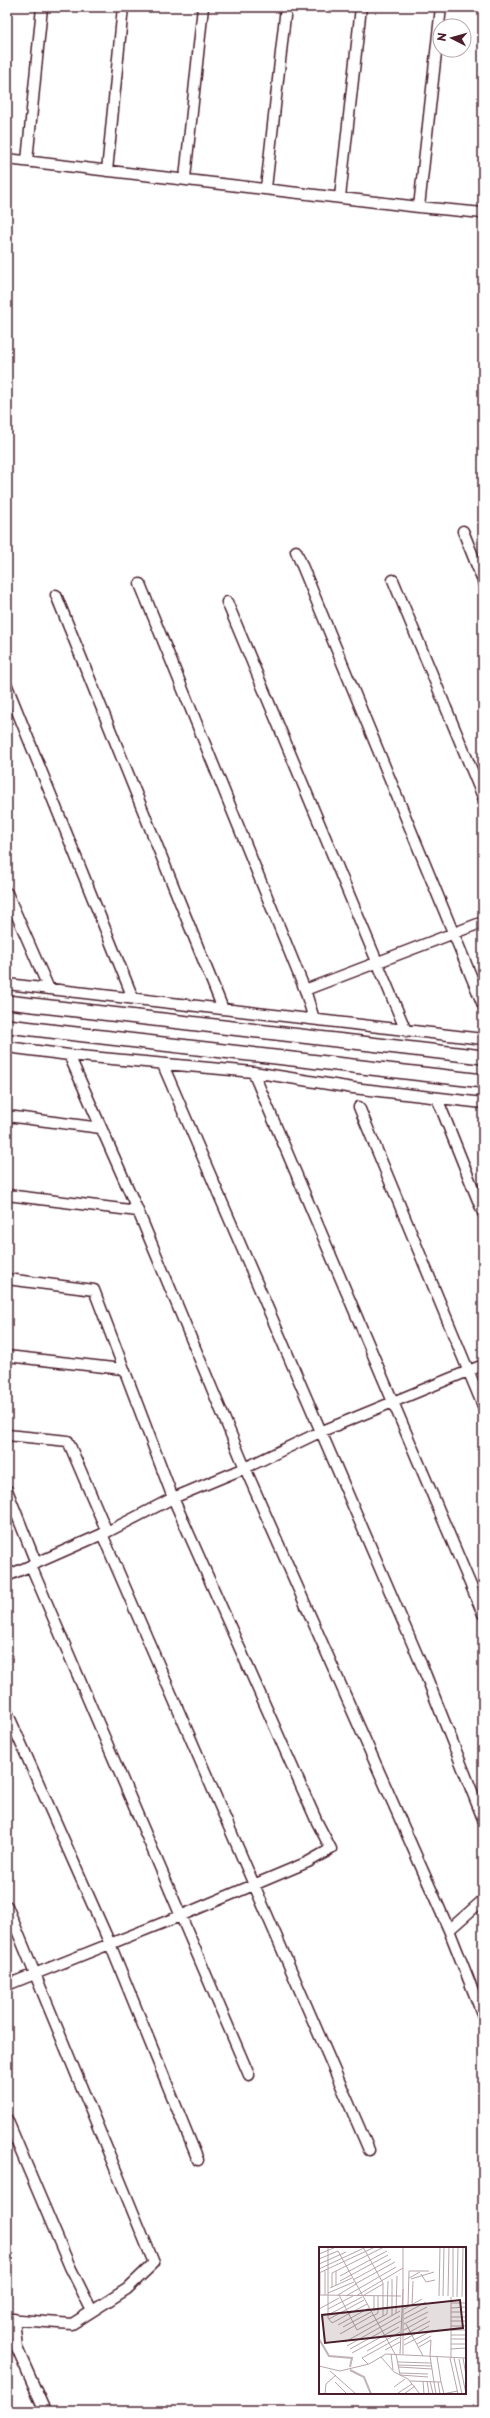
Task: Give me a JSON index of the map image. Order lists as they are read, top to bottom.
{
  "north": "left"
}
